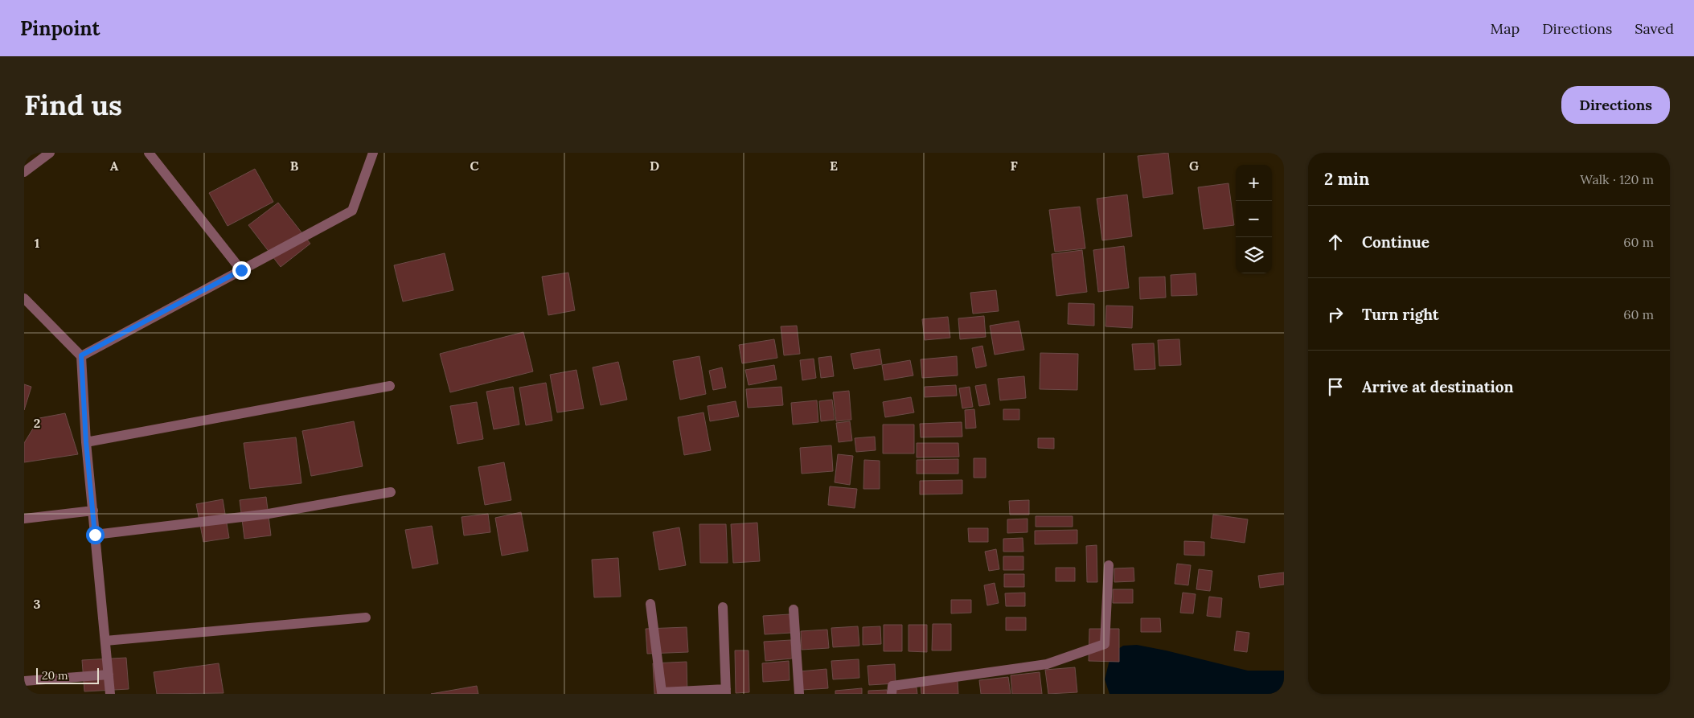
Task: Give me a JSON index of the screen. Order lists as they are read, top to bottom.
{
  "scale_bar": "20 m",
  "page": {
    "header": "Pinpoint",
    "nav": ["Map", "Directions", "Saved"],
    "buttons": "Directions",
    "title": "Find us",
    "heading": ["2 min", "Walk · 120 m"],
    "map_buttons": ["+", "−"],
    "list": [
      ["Continue", "60 m"],
      ["Turn right", "60 m"],
      "Arrive at destination"
    ],
    "scale": "20 m"
  },
  "grid": {
    "columns": [
      "A",
      "B",
      "C",
      "D",
      "E",
      "F",
      "G"
    ],
    "rows": ["1", "2", "3"]
  }
}
